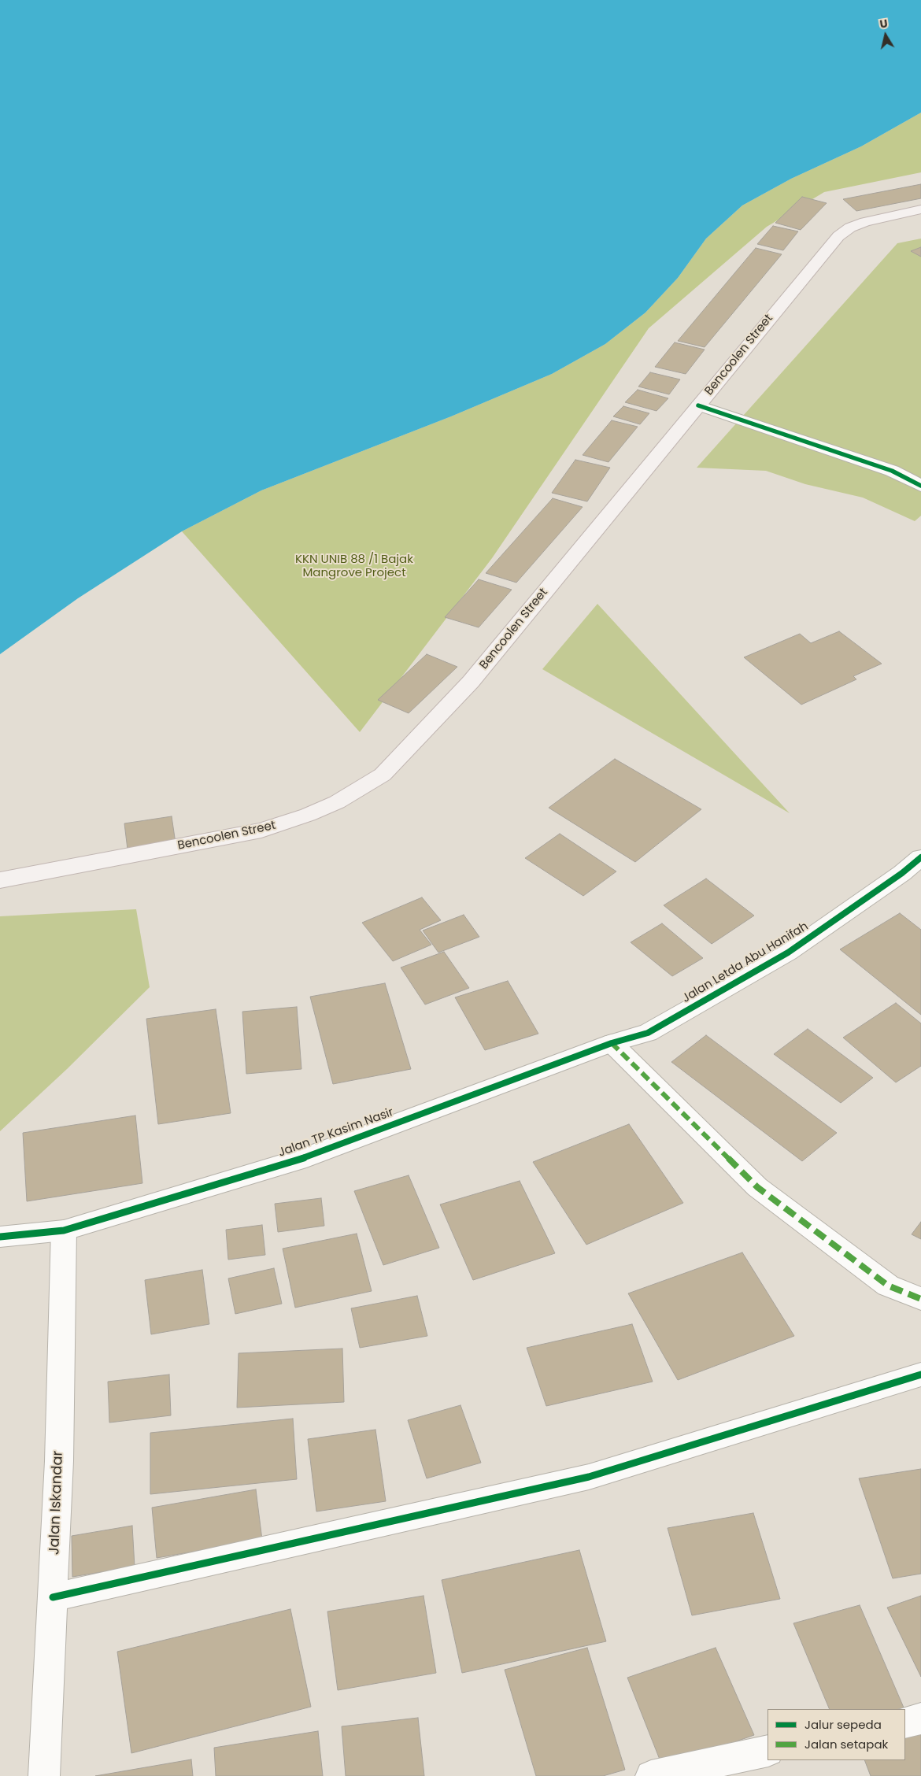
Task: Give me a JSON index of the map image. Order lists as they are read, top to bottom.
{
  "streets": {
    "main road": ["Bencoolen Street"],
    "street": ["Jalan Letda Abu Hanifah", "Jalan TP Kasim Nasir", "Jalan Iskandar"]
  },
  "crossings": [
    ["Jalan Letda Abu Hanifah", "Jalan TP Kasim Nasir"],
    ["Jalan TP Kasim Nasir", "Jalan Iskandar"]
  ],
  "parks": ["KKN UNIB 88 /1 Bajak Mangrove Project"],
  "legend": ["Jalur sepeda", "Jalan setapak"],
  "north": "top"
}
